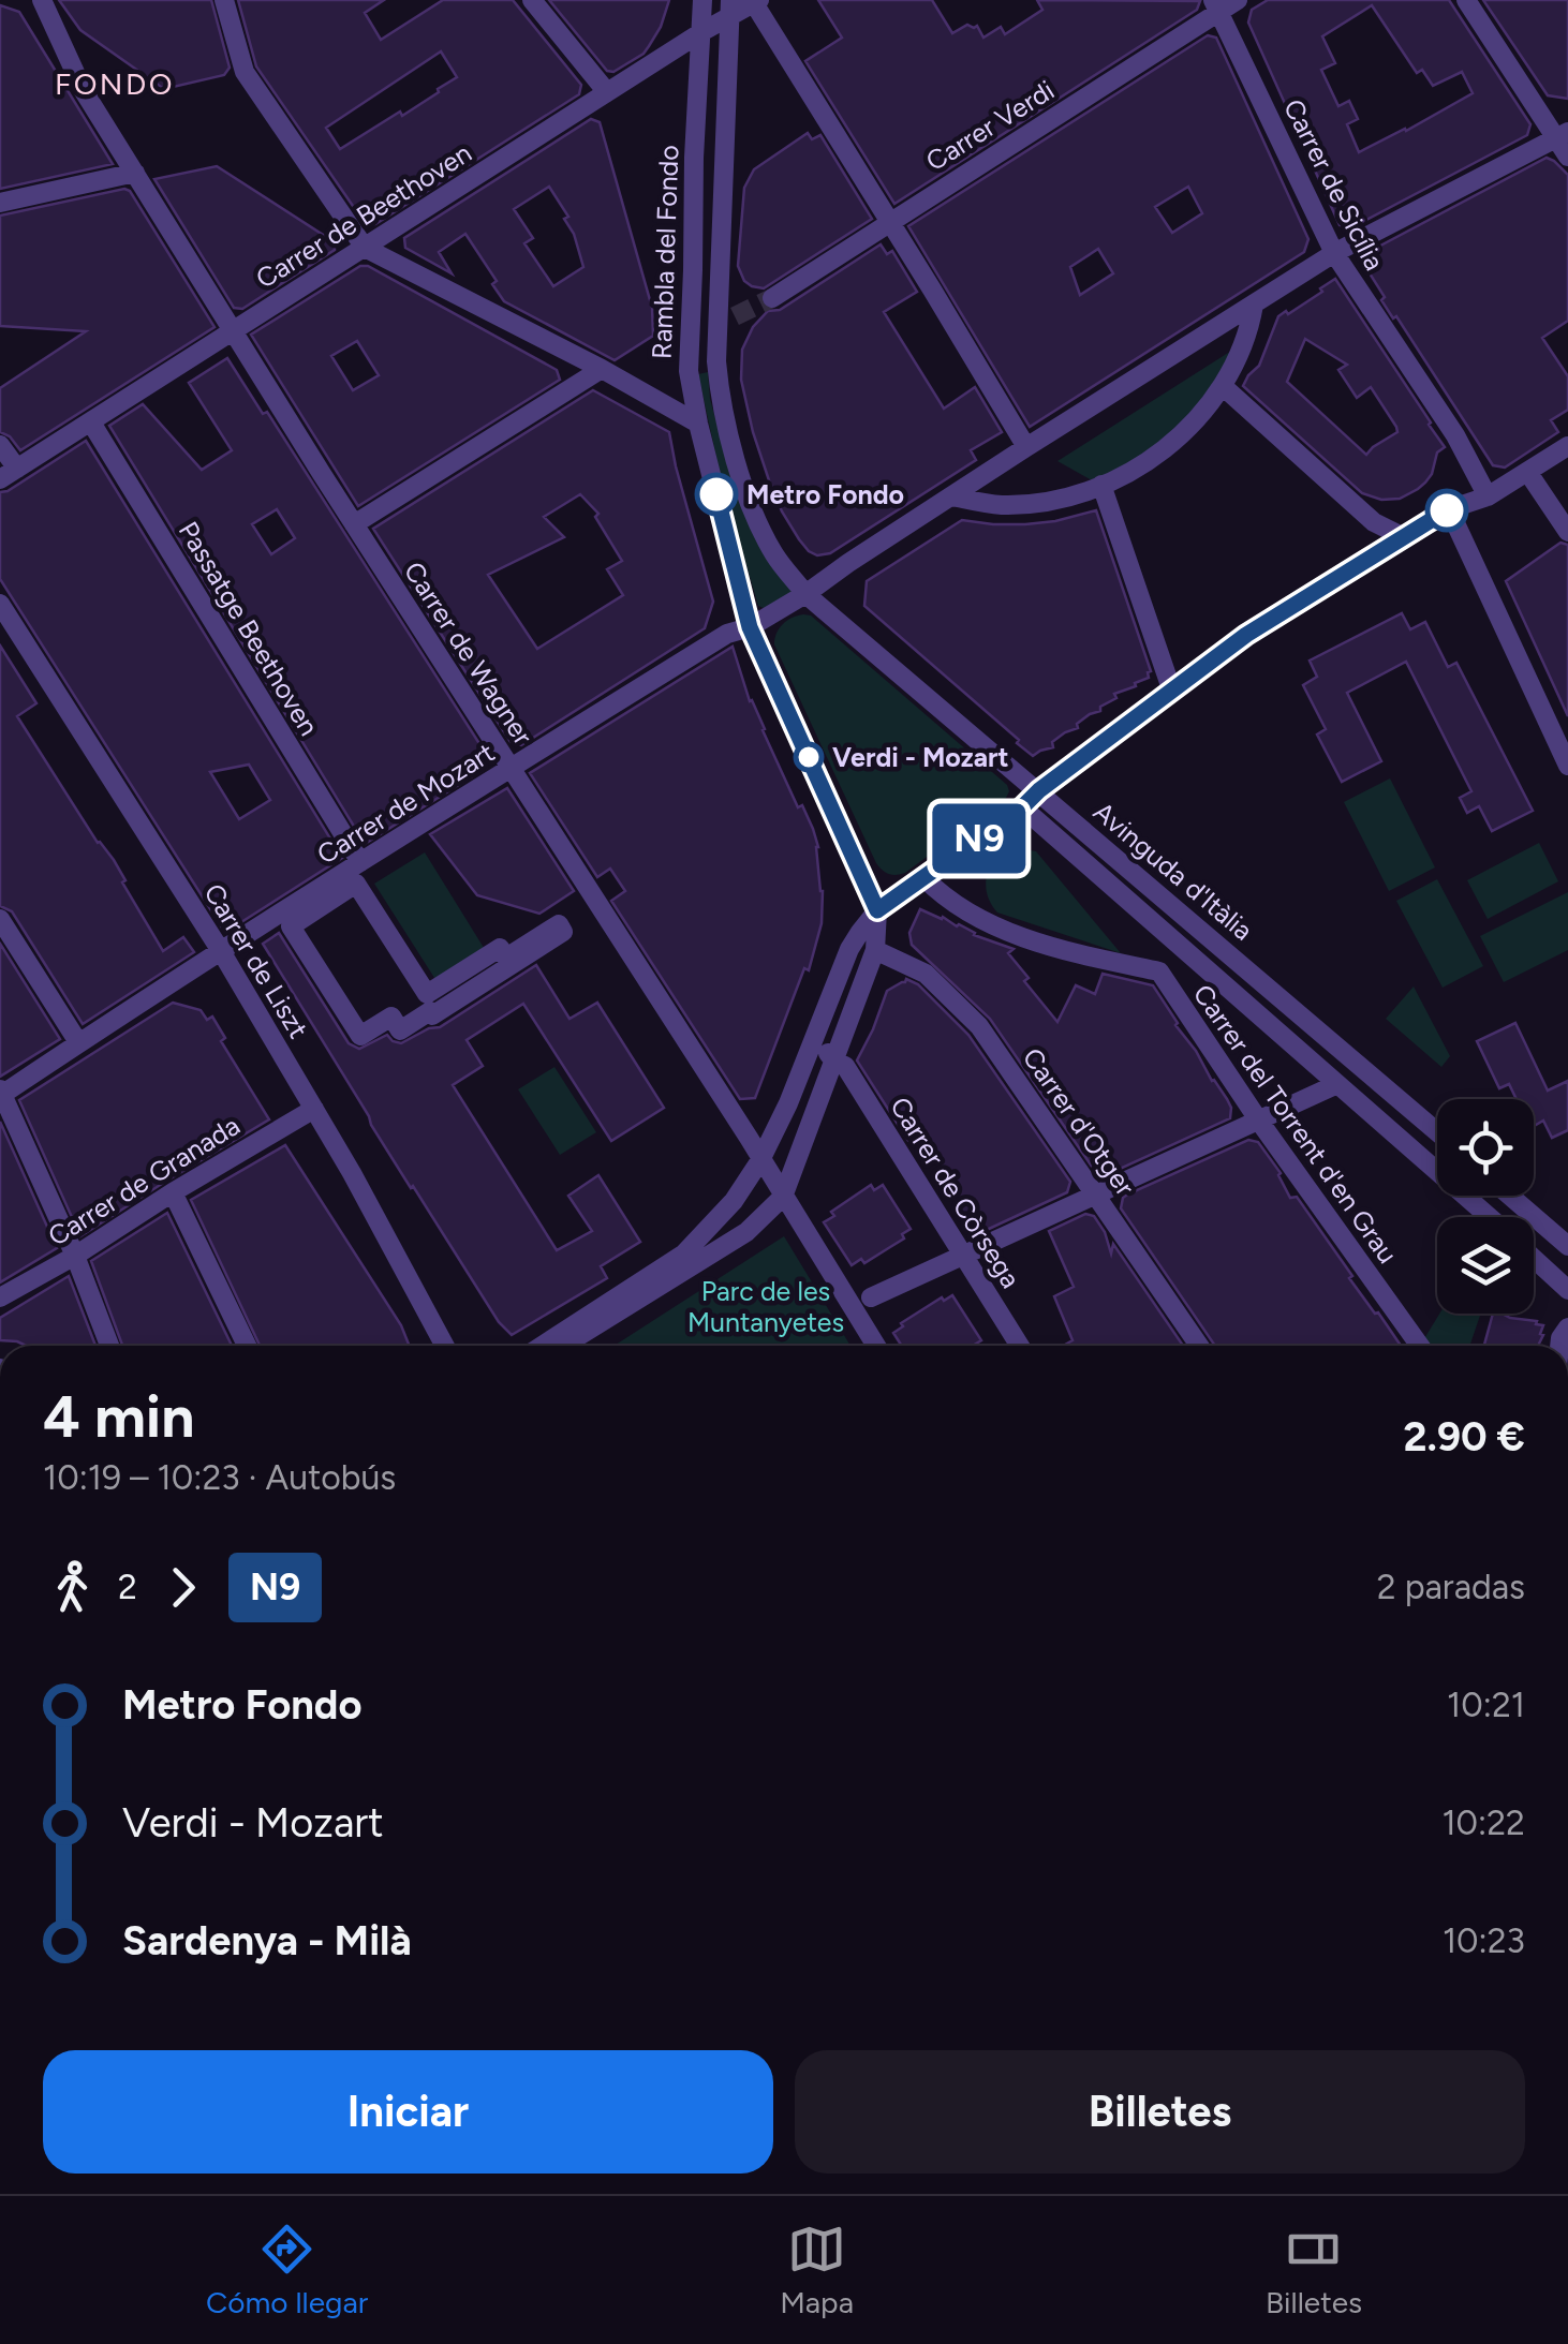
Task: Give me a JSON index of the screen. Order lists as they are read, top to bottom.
{
  "streets": {
    "street": [
      "Carrer Verdi",
      "Carrer de Sicília",
      "Carrer de Beethoven",
      "Rambla del Fondo",
      "Passatge Beethoven",
      "Carrer de Wagner",
      "Carrer de Mozart",
      "Avinguda d'Itàlia",
      "Carrer de Liszt",
      "Carrer d'Otger",
      "Carrer del Torrent d'en Grau",
      "Carrer de Granada",
      "Carrer de Còrsega"
    ]
  },
  "crossings": [
    ["Carrer Verdi", "Carrer de Sicília"],
    ["Carrer de Sicília", "Carrer de Mozart"],
    ["Carrer de Beethoven", "Rambla del Fondo"],
    ["Carrer de Beethoven", "Passatge Beethoven"],
    ["Carrer de Beethoven", "Carrer de Wagner"],
    ["Rambla del Fondo", "Carrer de Mozart"],
    ["Rambla del Fondo", "Avinguda d'Itàlia"],
    ["Passatge Beethoven", "Carrer de Mozart"],
    ["Carrer de Wagner", "Carrer de Mozart"],
    ["Carrer de Mozart", "Avinguda d'Itàlia"],
    ["Carrer de Mozart", "Carrer de Liszt"],
    ["Carrer de Liszt", "Carrer de Granada"]
  ],
  "districts": ["FONDO"],
  "parks": ["Parc de les Muntanyetes"],
  "places": ["Metro Fondo", "Verdi - Mozart"],
  "lines": ["bus line N9"],
  "page": {
    "on_map": "N9",
    "heading": ["4 min", "10:19 – 10:23 · Autobús", "2.90 €"],
    "legs": ["2", "N9", "2 paradas"],
    "list": [
      {
        "name": "Metro Fondo",
        "value": "10:21"
      },
      {
        "name": "Verdi - Mozart",
        "value": "10:22"
      },
      {
        "name": "Sardenya - Milà",
        "value": "10:23"
      }
    ],
    "buttons": ["Iniciar", "Billetes"],
    "tabs": ["Cómo llegar", "Mapa", "Billetes"]
  }
}
